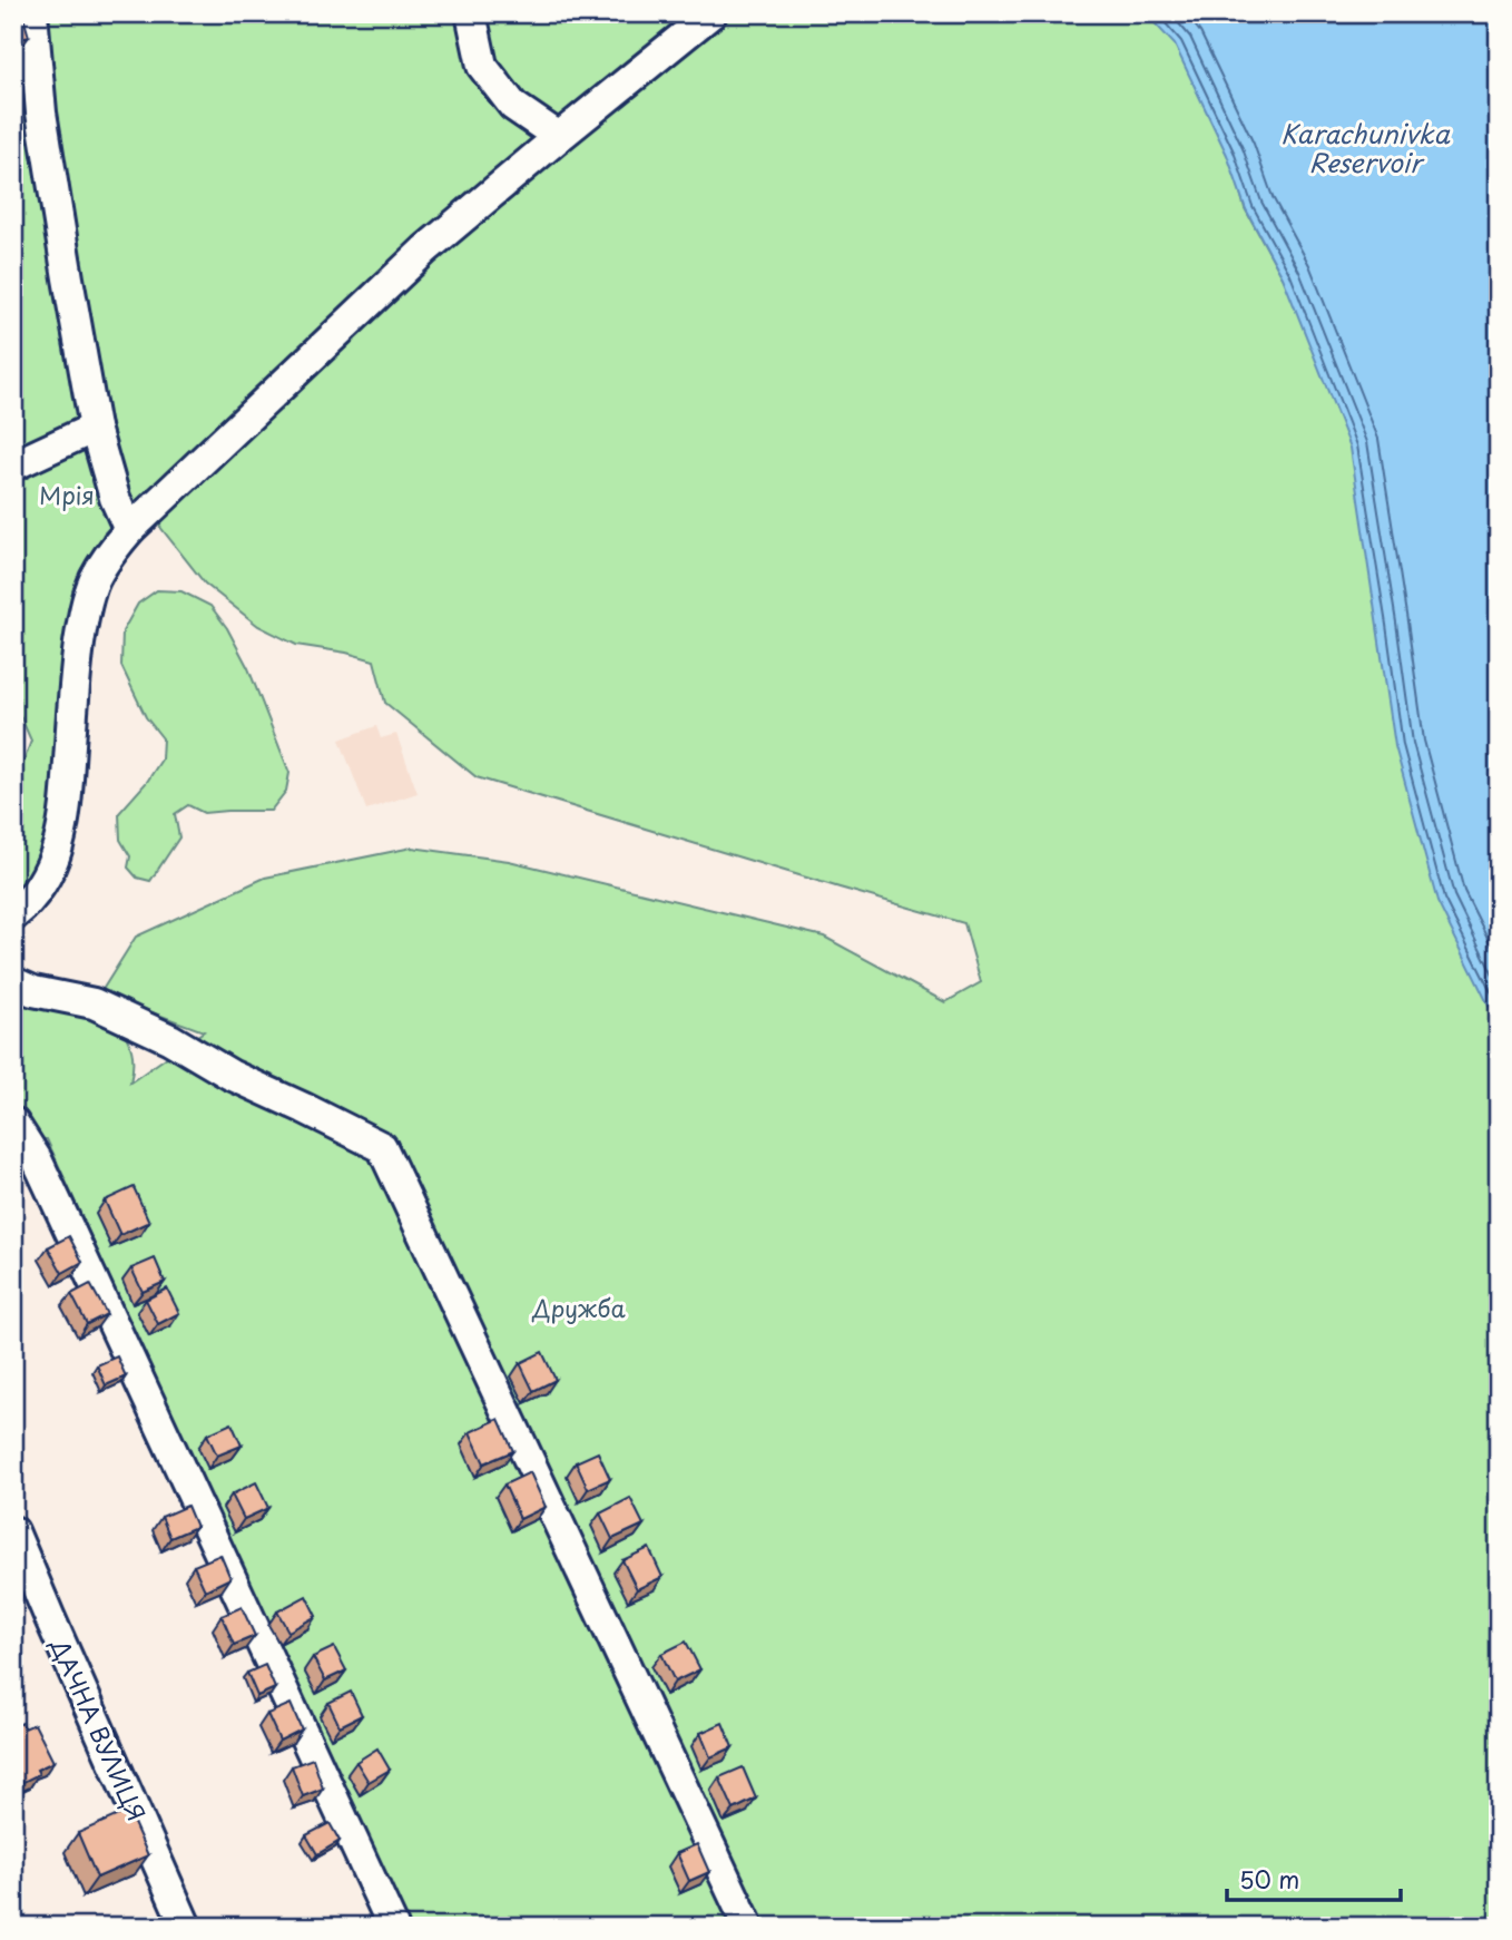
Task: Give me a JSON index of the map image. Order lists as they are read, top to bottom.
{
  "streets": {
    "street": ["ДАЧНА ВУЛИЦЯ"]
  },
  "water": ["Karachunivka Reservoir"],
  "parks": ["Мрія", "Дружба"],
  "scale_bar": "50 m"
}
